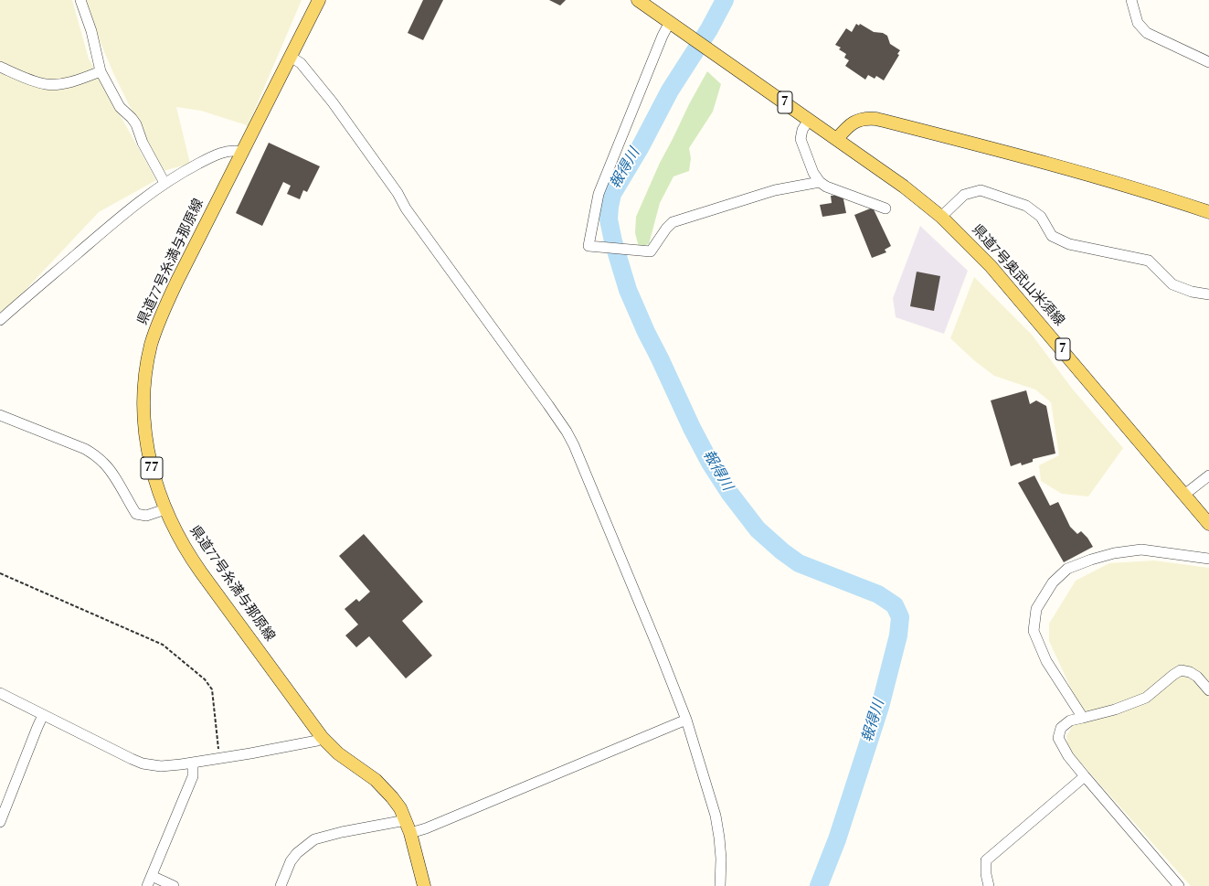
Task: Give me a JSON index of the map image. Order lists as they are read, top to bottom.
{
  "streets": {
    "main road": [
      "7",
      "県道77号糸満与那原線",
      "県道7号奥武山米須線",
      "77"
    ]
  },
  "water": ["報得川"]
}
